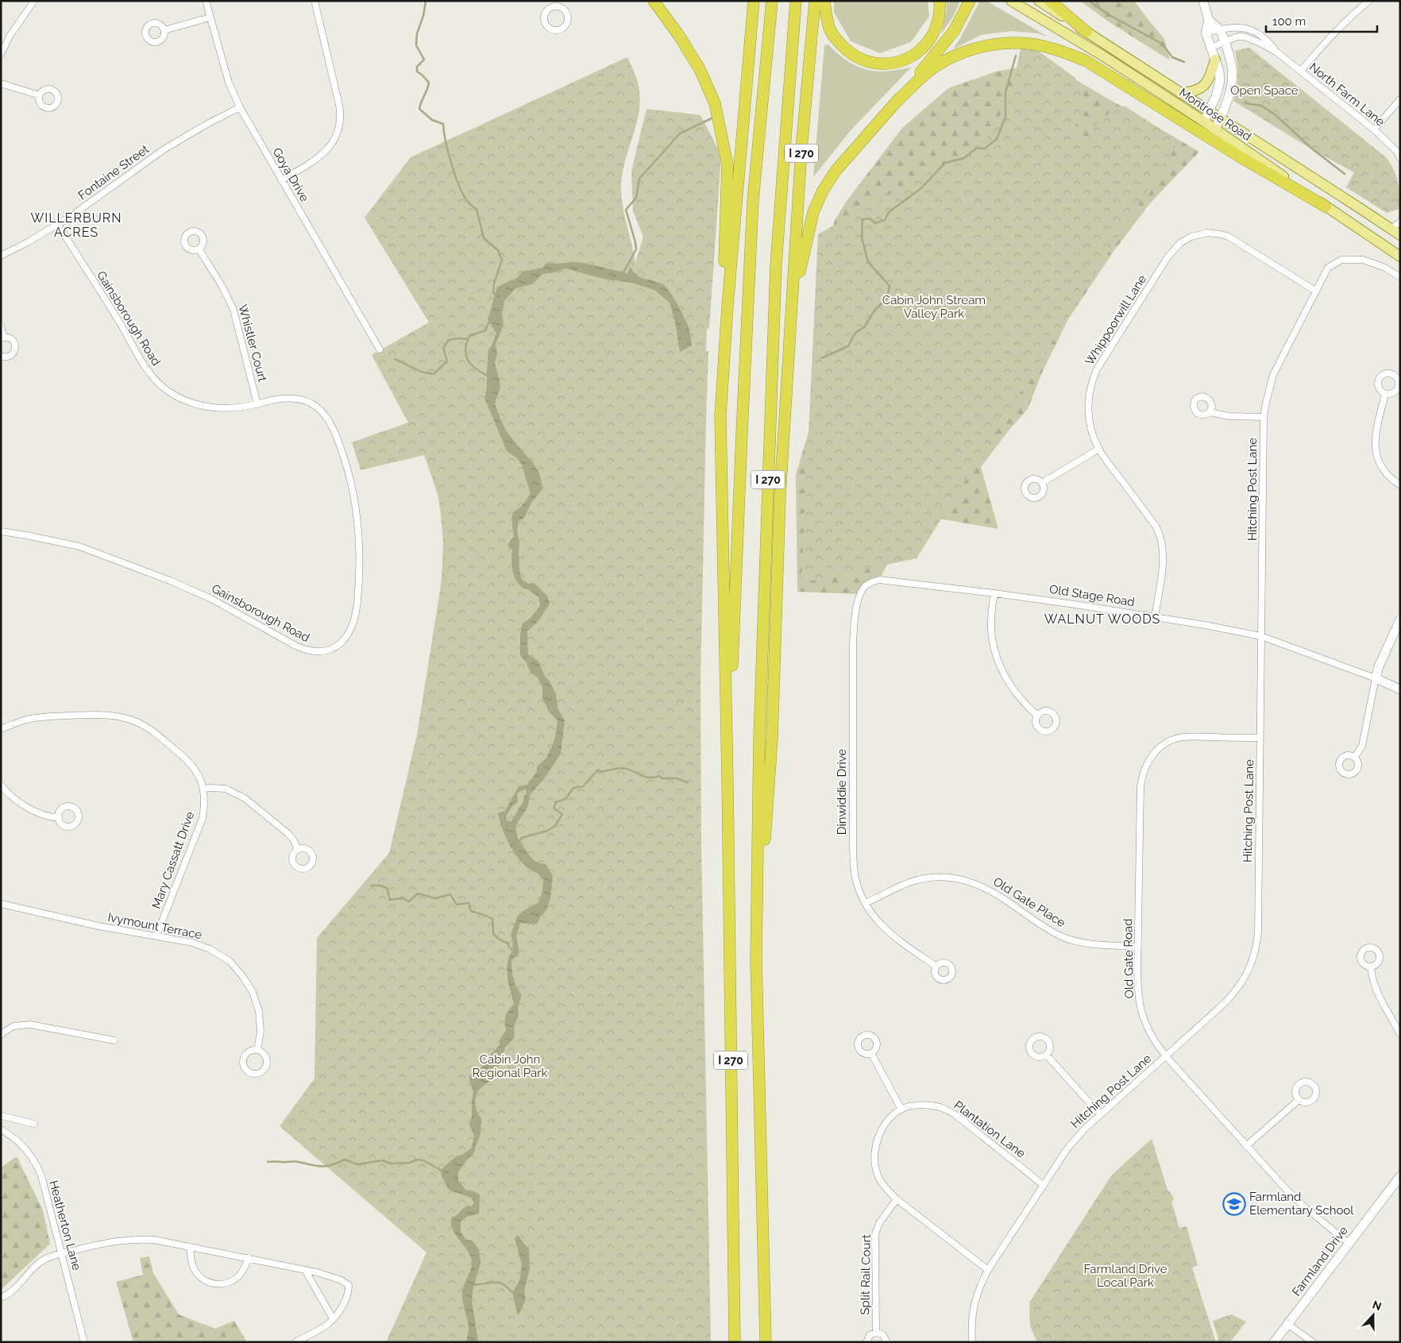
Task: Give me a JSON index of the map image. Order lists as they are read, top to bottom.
{
  "streets": {
    "highway": ["I 270"],
    "main road": ["Montrose Road"],
    "street": [
      "North Farm Lane",
      "Fontaine Street",
      "Goya Drive",
      "Gainsborough Road",
      "Whippoorwill Lane",
      "Whistler Court",
      "Hitching Post Lane",
      "Old Stage Road",
      "Dinwiddie Drive",
      "Mary Cassatt Drive",
      "Old Gate Place",
      "Ivymount Terrace",
      "Old Gate Road",
      "Plantation Lane",
      "Heatherton Lane",
      "Farmland Drive",
      "Split Rail Court"
    ]
  },
  "crossings": [
    ["Fontaine Street", "Goya Drive"],
    ["Fontaine Street", "Gainsborough Road"],
    ["Gainsborough Road", "Whistler Court"],
    ["Whippoorwill Lane", "Hitching Post Lane"],
    ["Whippoorwill Lane", "Old Stage Road"],
    ["Hitching Post Lane", "Old Stage Road"],
    ["Hitching Post Lane", "Old Gate Road"],
    ["Hitching Post Lane", "Plantation Lane"],
    ["Old Stage Road", "Dinwiddie Drive"],
    ["Dinwiddie Drive", "Old Gate Place"],
    ["Mary Cassatt Drive", "Ivymount Terrace"],
    ["Old Gate Place", "Old Gate Road"],
    ["Old Gate Road", "Farmland Drive"]
  ],
  "districts": ["WILLERBURN ACRES", "WALNUT WOODS"],
  "parks": [
    "Open Space",
    "Cabin John Stream Valley Park",
    "Cabin John Regional Park",
    "Farmland Drive Local Park"
  ],
  "places": {
    "school or university": ["Farmland Elementary School"]
  },
  "scale_bar": "100 m",
  "north": "top"
}
